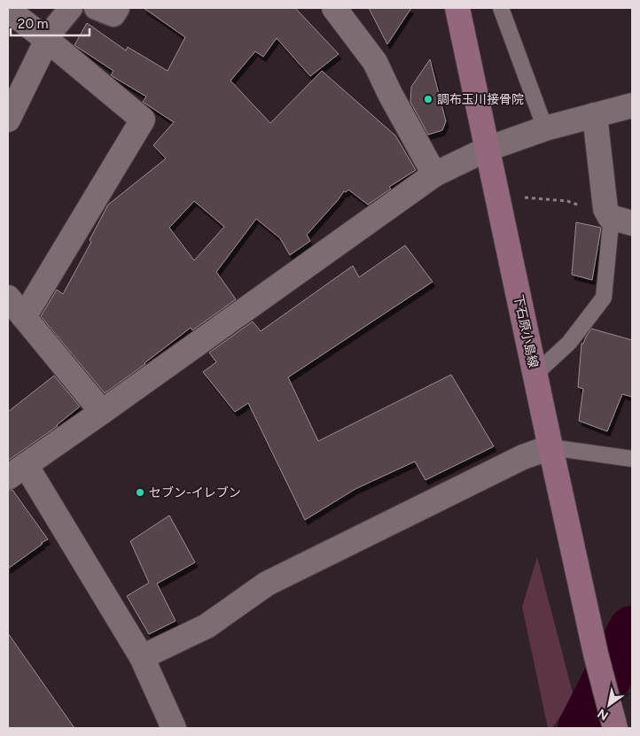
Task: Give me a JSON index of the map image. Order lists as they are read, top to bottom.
{
  "streets": {
    "main road": ["下石原小島線"]
  },
  "places": ["調布玉川接骨院", "セブン-イレブン"],
  "scale_bar": "20 m",
  "north": "bottom left"
}
